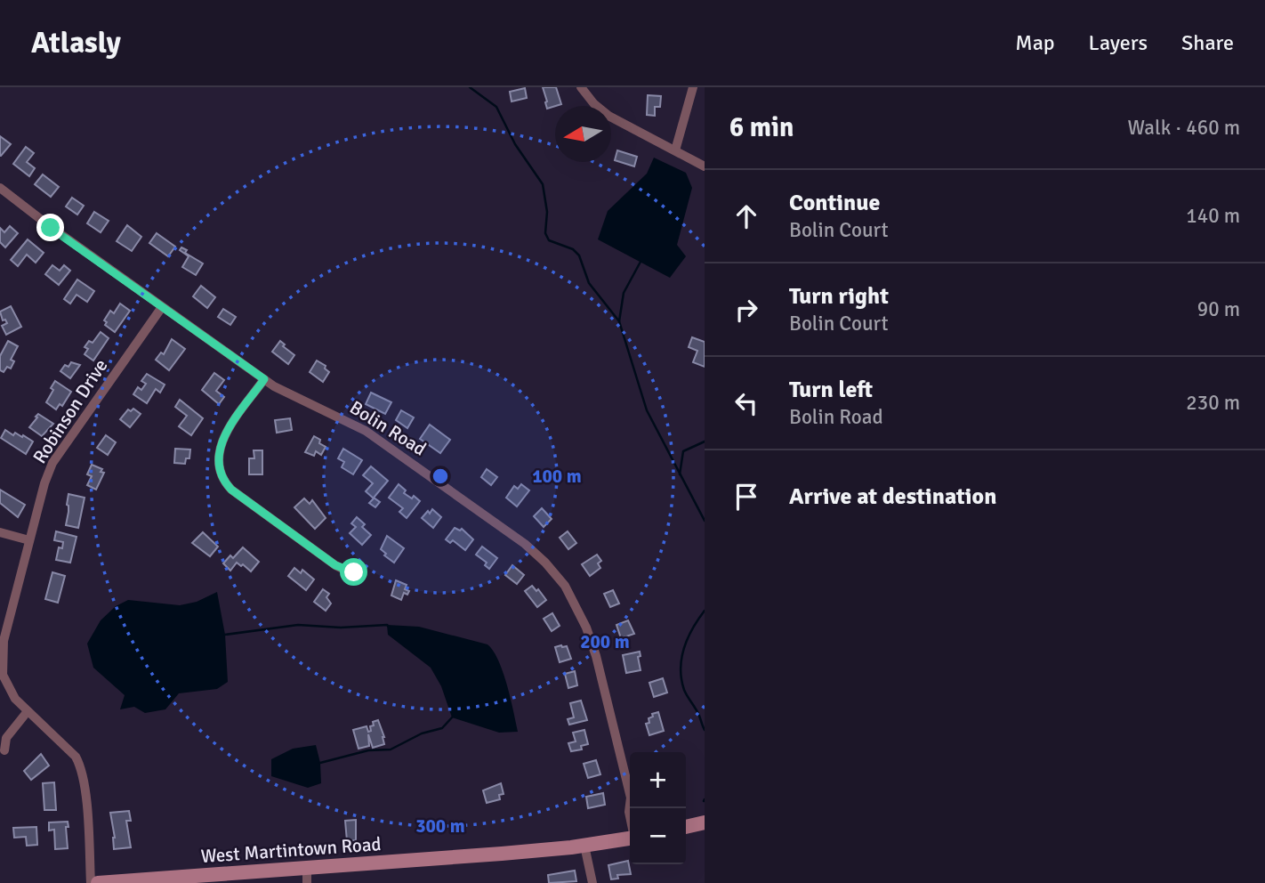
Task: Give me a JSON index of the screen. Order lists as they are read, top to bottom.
{
  "streets": {
    "main road": ["West Martintown Road"],
    "street": ["Robinson Drive", "Bolin Road"]
  },
  "crossings": [
    ["Robinson Drive", "Bolin Road"]
  ],
  "north": "left",
  "page": {
    "header": "Atlasly",
    "nav": ["Map", "Layers", "Share"],
    "heading": ["6 min", "Walk · 460 m"],
    "list": [
      ["Continue", "Bolin Court", "140 m"],
      ["Turn right", "Bolin Court", "90 m"],
      ["Turn left", "Bolin Road", "230 m"],
      "Arrive at destination"
    ],
    "map_buttons": ["+", "−"]
  },
  "rings": ["100 m", "200 m", "300 m"]
}
